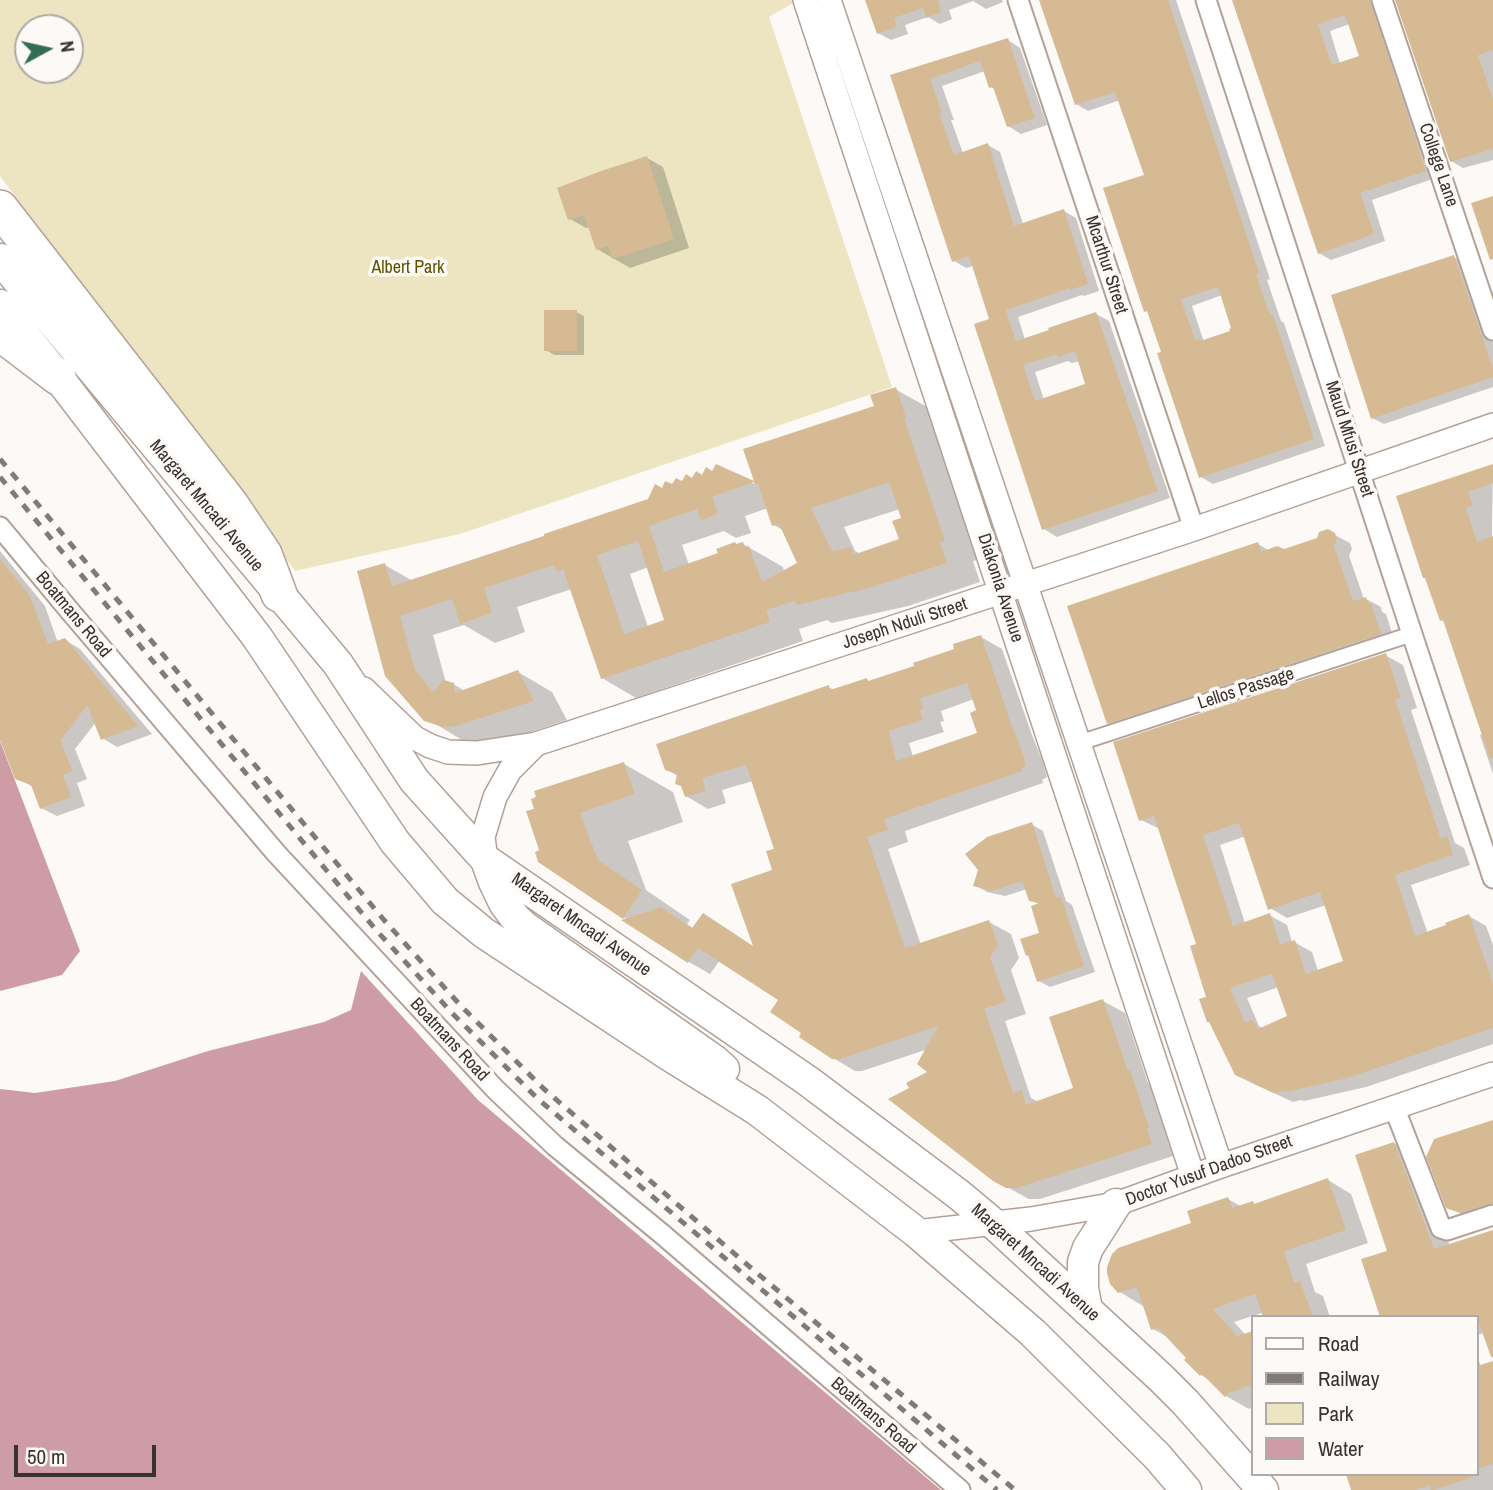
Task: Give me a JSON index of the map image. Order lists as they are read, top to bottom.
{
  "streets": {
    "main road": ["Margaret Mncadi Avenue"],
    "street": [
      "College Lane",
      "Mcarthur Street",
      "Maud Mfusi Street",
      "Diakonia Avenue",
      "Boatmans Road",
      "Joseph Nduli Street",
      "Lellos Passage",
      "Doctor Yusuf Dadoo Street"
    ]
  },
  "crossings": [
    ["Mcarthur Street", "Joseph Nduli Street"],
    ["Maud Mfusi Street", "Joseph Nduli Street"],
    ["Maud Mfusi Street", "Lellos Passage"],
    ["Margaret Mncadi Avenue", "Joseph Nduli Street"],
    ["Margaret Mncadi Avenue", "Doctor Yusuf Dadoo Street"],
    ["Diakonia Avenue", "Joseph Nduli Street"],
    ["Diakonia Avenue", "Lellos Passage"],
    ["Diakonia Avenue", "Doctor Yusuf Dadoo Street"]
  ],
  "parks": ["Albert Park"],
  "legend": [
    "Road",
    "Railway",
    "Park",
    "Water"
  ],
  "scale_bar": "50 m",
  "north": "right"
}
